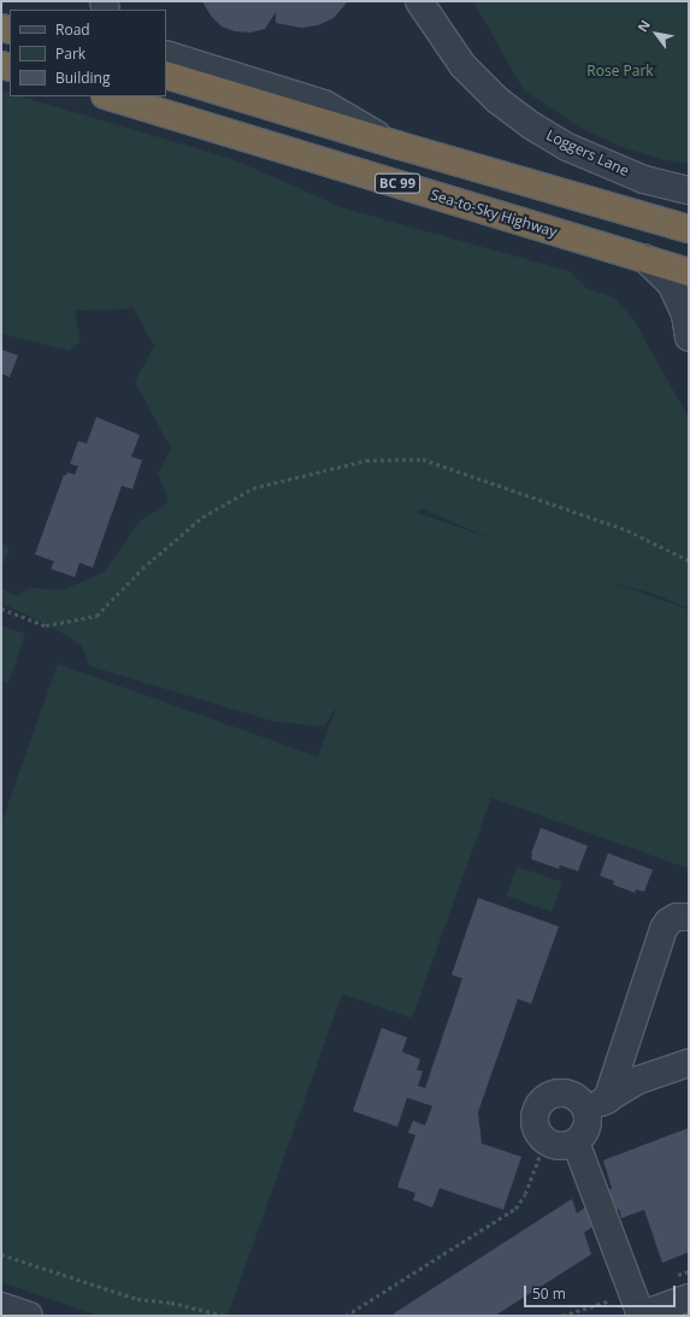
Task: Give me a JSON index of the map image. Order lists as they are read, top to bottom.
{
  "streets": {
    "highway": ["BC 99", "Sea-to-Sky Highway"],
    "street": ["Loggers Lane"]
  },
  "parks": ["Rose Park"],
  "legend": ["Road", "Park", "Building"],
  "scale_bar": "50 m",
  "north": "top left"
}
